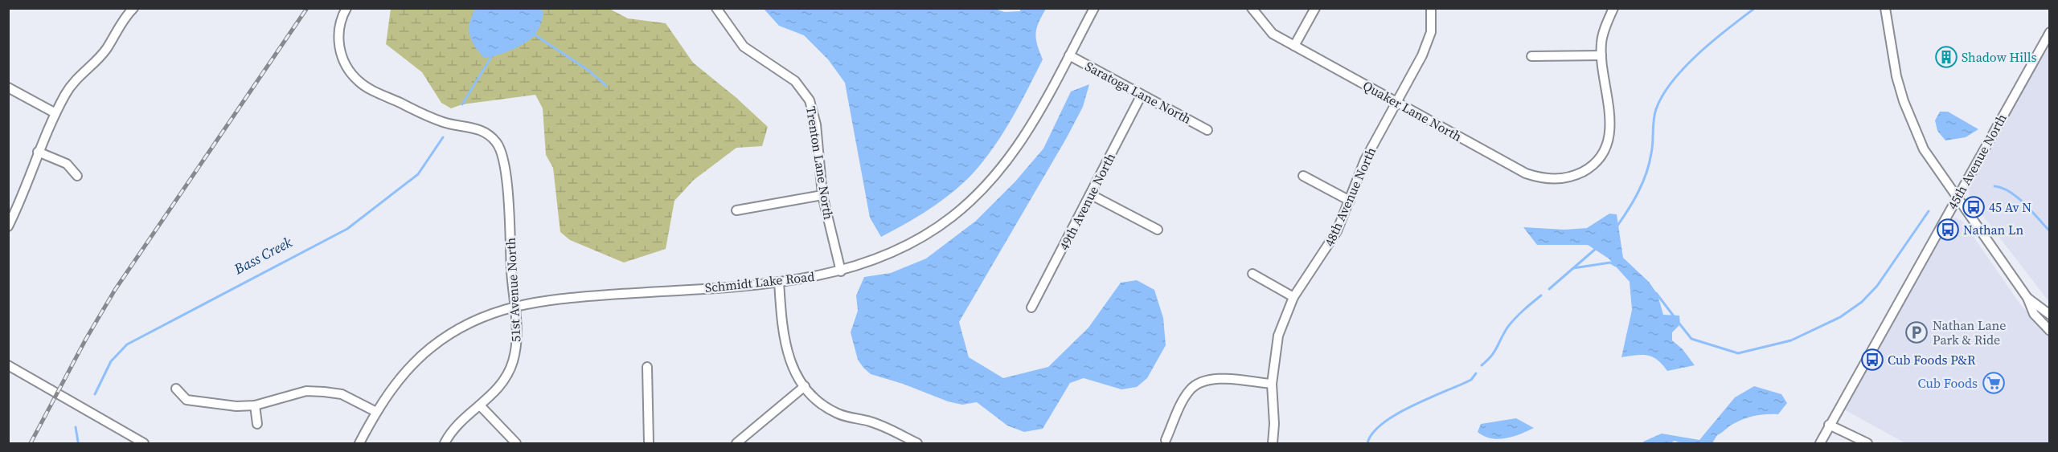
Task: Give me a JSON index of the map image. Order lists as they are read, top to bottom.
{
  "streets": {
    "street": [
      "Saratoga Lane North",
      "Quaker Lane North",
      "45th Avenue North",
      "Trenton Lane North",
      "48th Avenue North",
      "49th Avenue North",
      "Schmidt Lake Road",
      "51st Avenue North"
    ]
  },
  "crossings": [
    ["Saratoga Lane North", "49th Avenue North"],
    ["Saratoga Lane North", "Schmidt Lake Road"],
    ["Quaker Lane North", "48th Avenue North"],
    ["Trenton Lane North", "Schmidt Lake Road"],
    ["Schmidt Lake Road", "51st Avenue North"]
  ],
  "water": ["Bass Creek"],
  "places": {
    "building": ["Shadow Hills"],
    "bus stop": ["45 Av N", "Nathan Ln", "Cub Foods P&R"],
    "parking": ["Nathan Lane Park & Ride"],
    "supermarket": ["Cub Foods"]
  }
}
